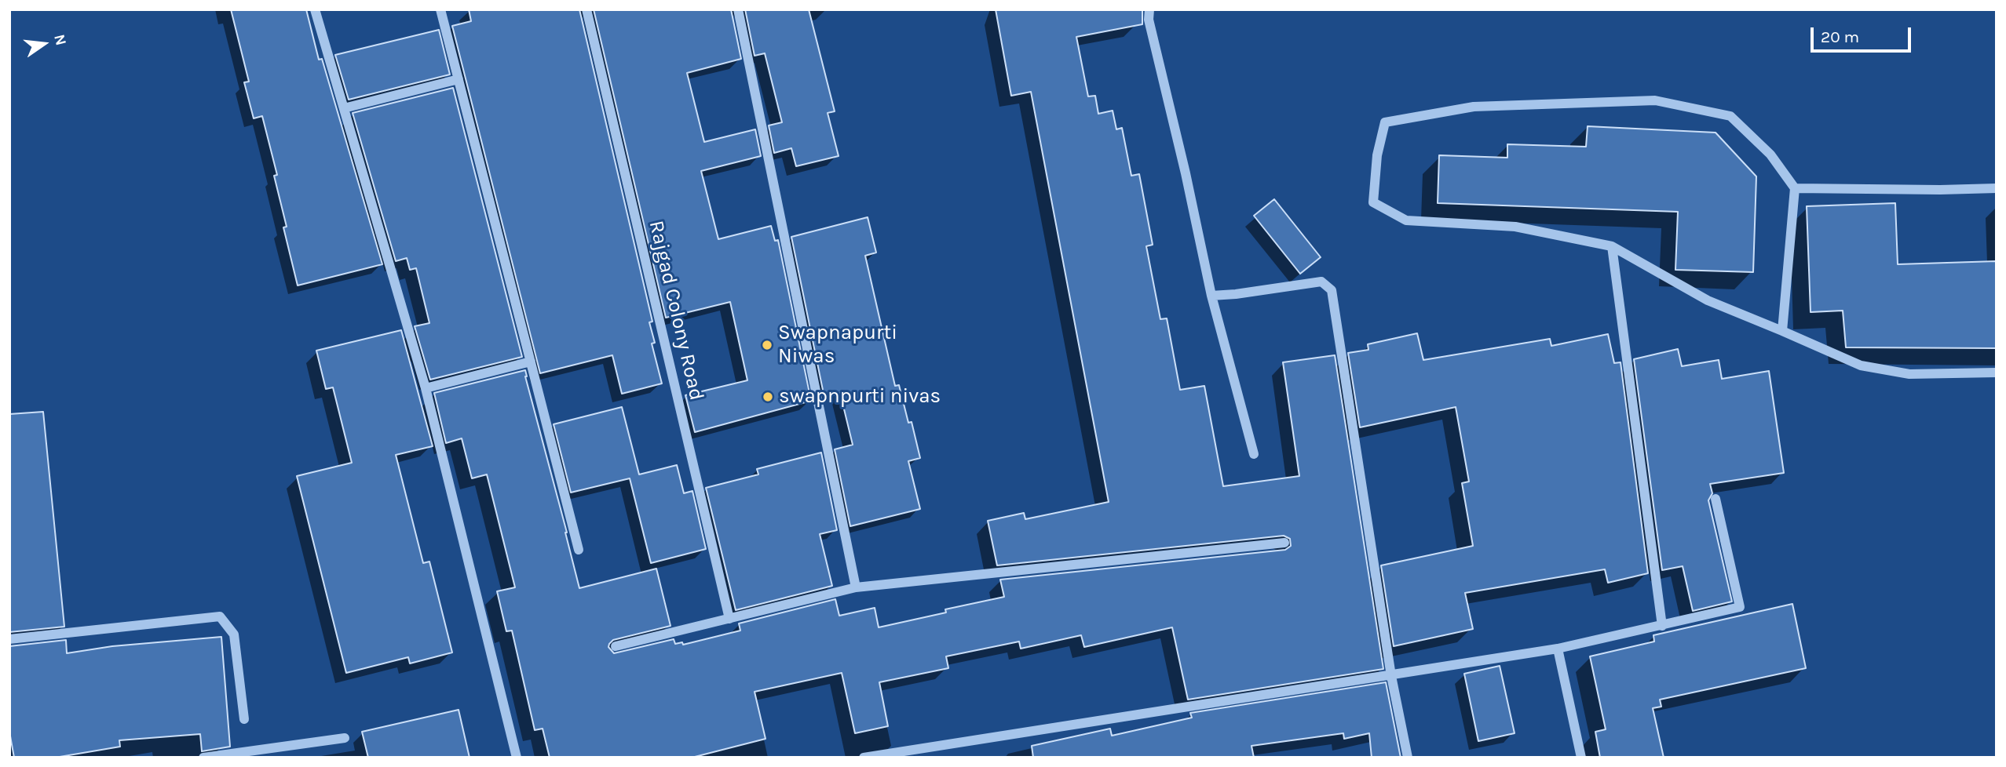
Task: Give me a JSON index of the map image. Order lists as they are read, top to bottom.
{
  "streets": {
    "street": ["Rajgad Colony Road"]
  },
  "places": ["Swapnapurti Niwas", "swapnpurti nivas"],
  "scale_bar": "20 m",
  "north": "right"
}
